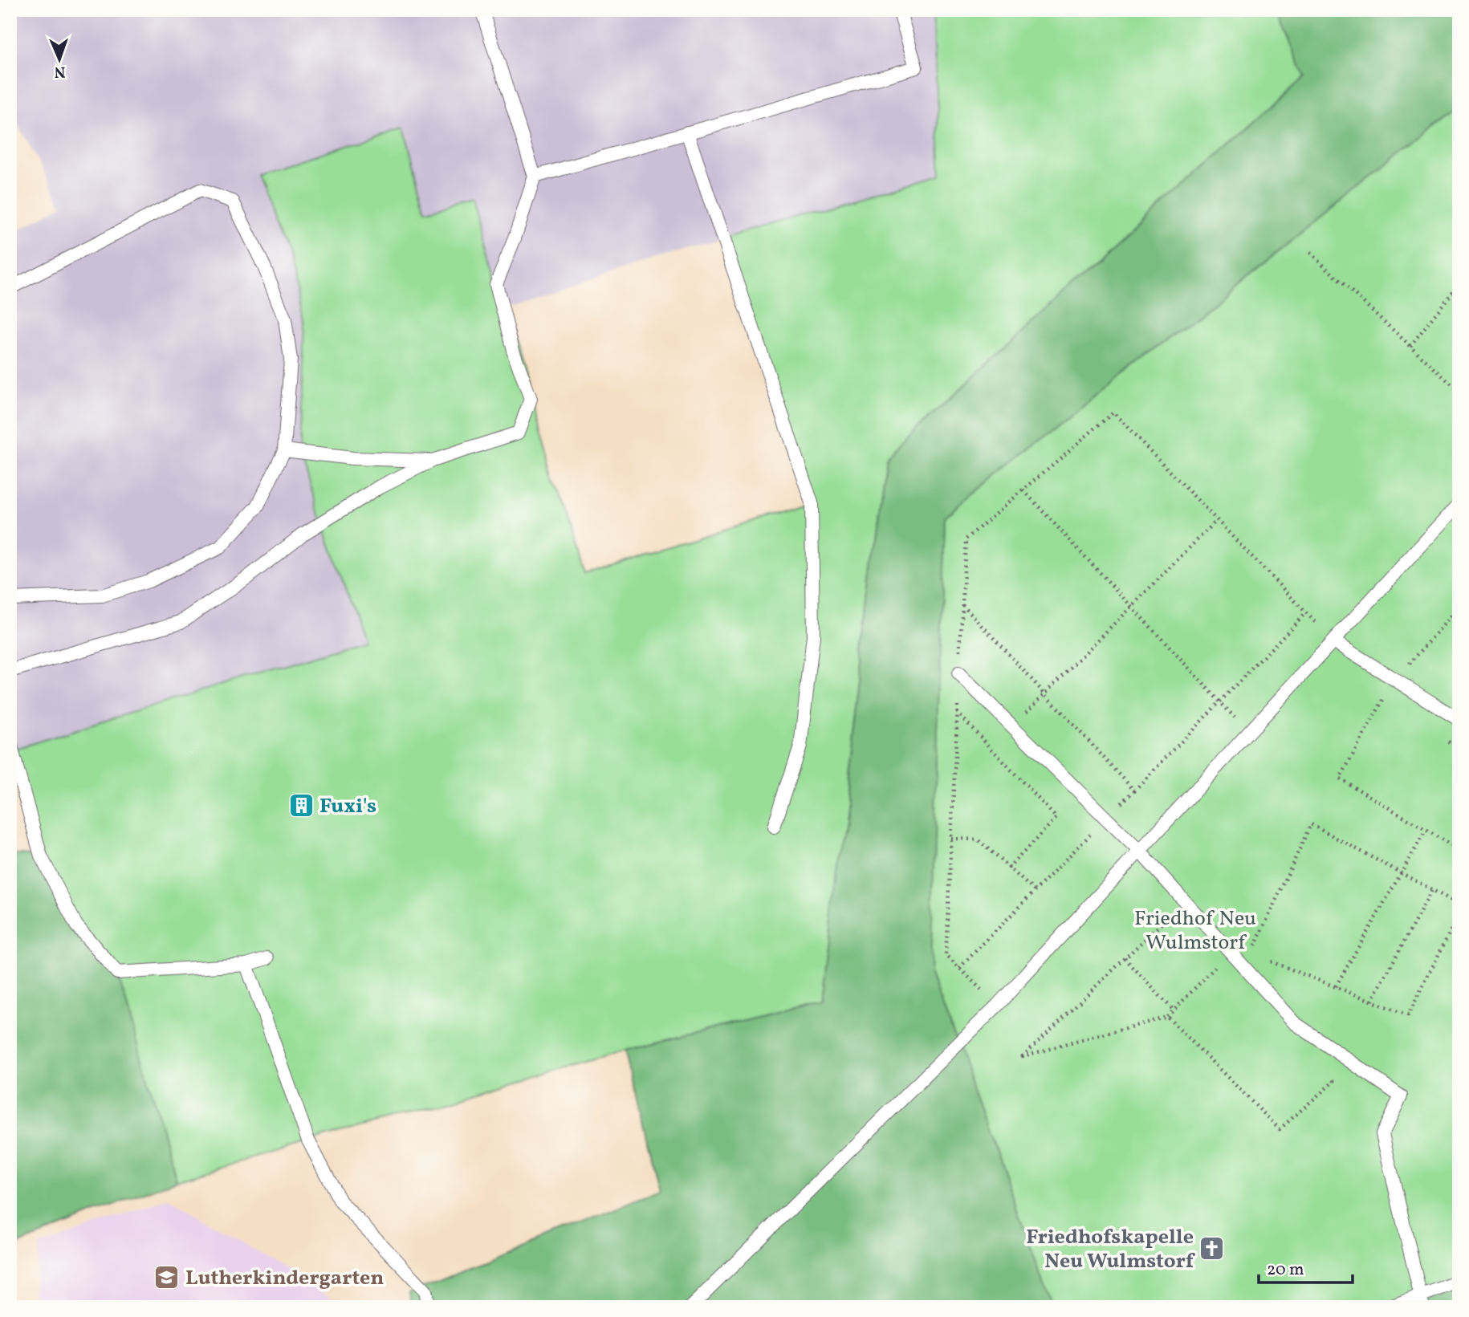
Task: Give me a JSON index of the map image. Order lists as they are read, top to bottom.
{
  "parks": ["Friedhof Neu Wulmstorf"],
  "places": {
    "building": ["Fuxi's"],
    "church": ["Friedhofskapelle Neu Wulmstorf"],
    "school or university": ["Lutherkindergarten"]
  },
  "scale_bar": "20 m",
  "north": "bottom"
}
